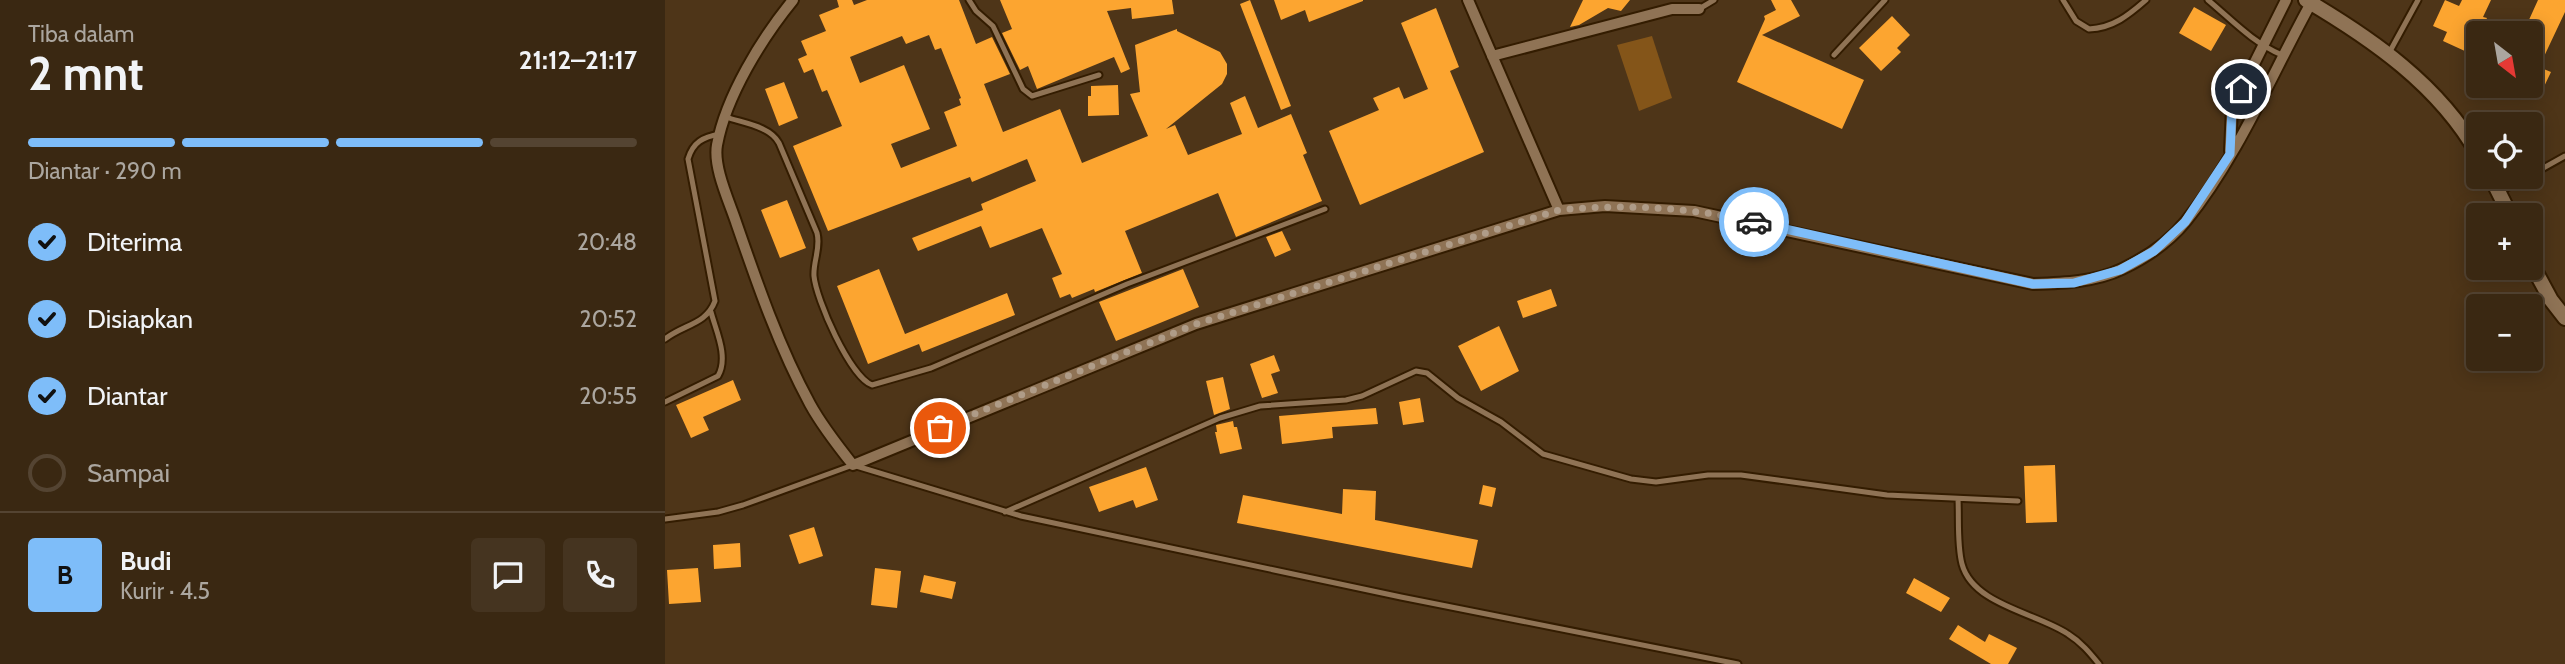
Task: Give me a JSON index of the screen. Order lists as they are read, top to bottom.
{
  "north": "bottom right",
  "page": {
    "heading": ["2 mnt", "Tiba dalam", "21:12–21:17"],
    "panel": ["Budi", "Kurir · 4.5"],
    "map_buttons": ["+", "−"],
    "bar": "Diantar · 290 m",
    "list": [
      ["Diterima", "20:48"],
      ["Disiapkan", "20:52"],
      ["Diantar", "20:55"],
      "Sampai"
    ],
    "round": "B"
  }
}
